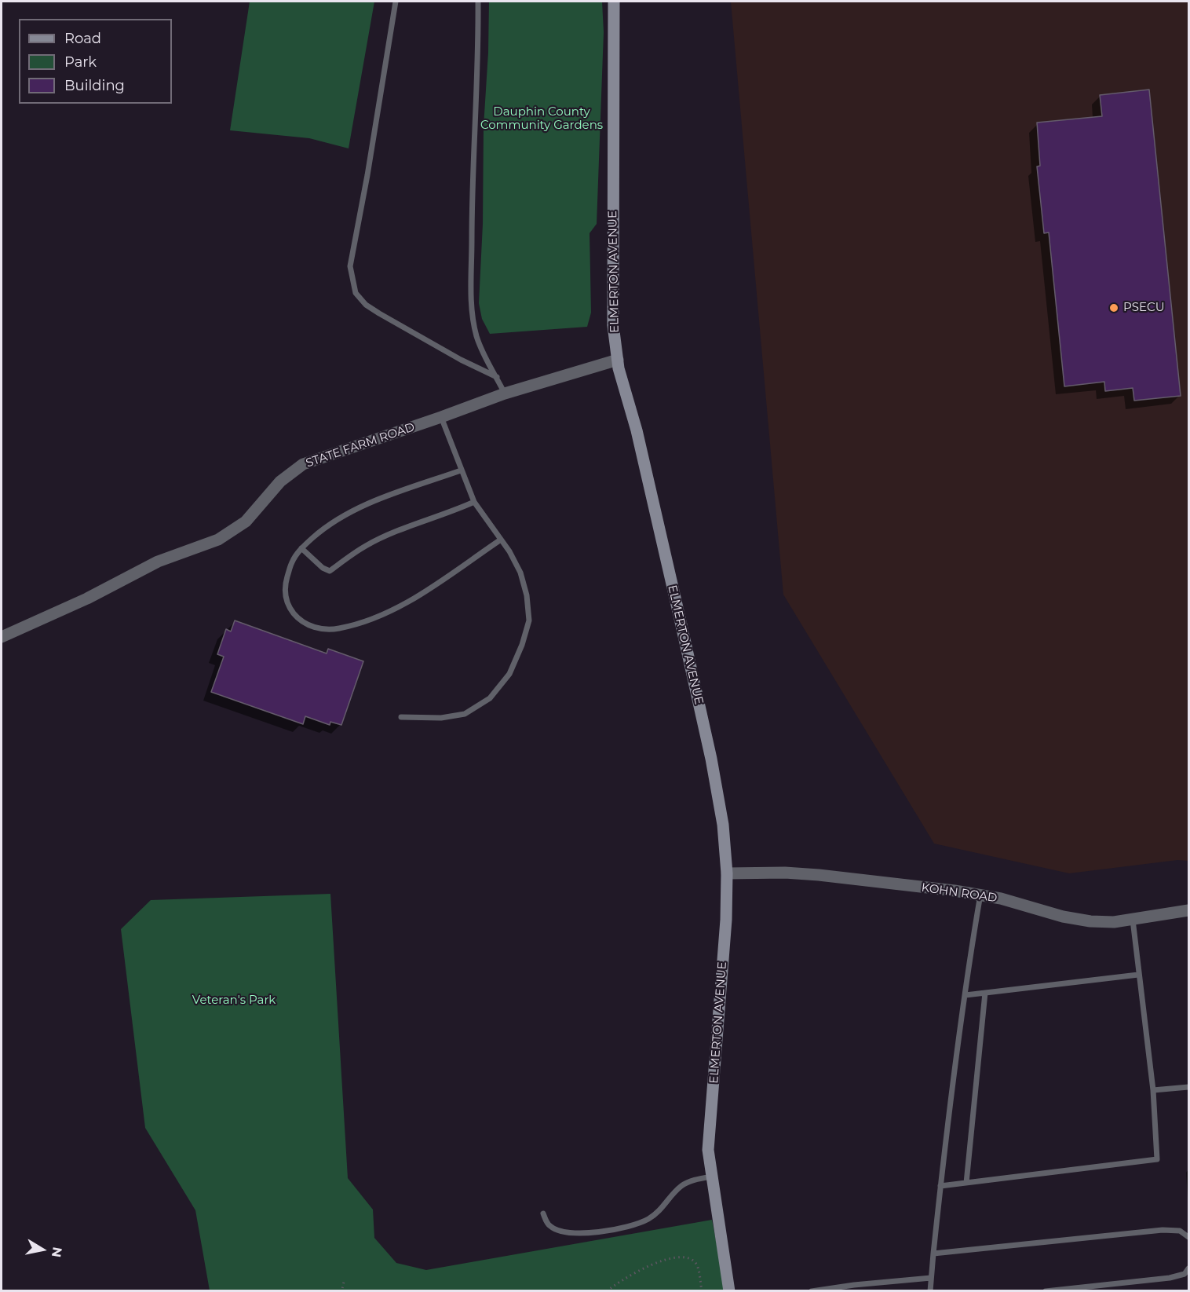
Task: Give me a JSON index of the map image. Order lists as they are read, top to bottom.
{
  "streets": {
    "main road": ["ELMERTON AVENUE"],
    "street": ["STATE FARM ROAD", "KOHN ROAD"]
  },
  "crossings": [
    ["ELMERTON AVENUE", "STATE FARM ROAD"],
    ["ELMERTON AVENUE", "KOHN ROAD"]
  ],
  "parks": ["Dauphin County Community Gardens", "Veteran's Park"],
  "places": ["PSECU"],
  "legend": ["Road", "Park", "Building"],
  "north": "right"
}
